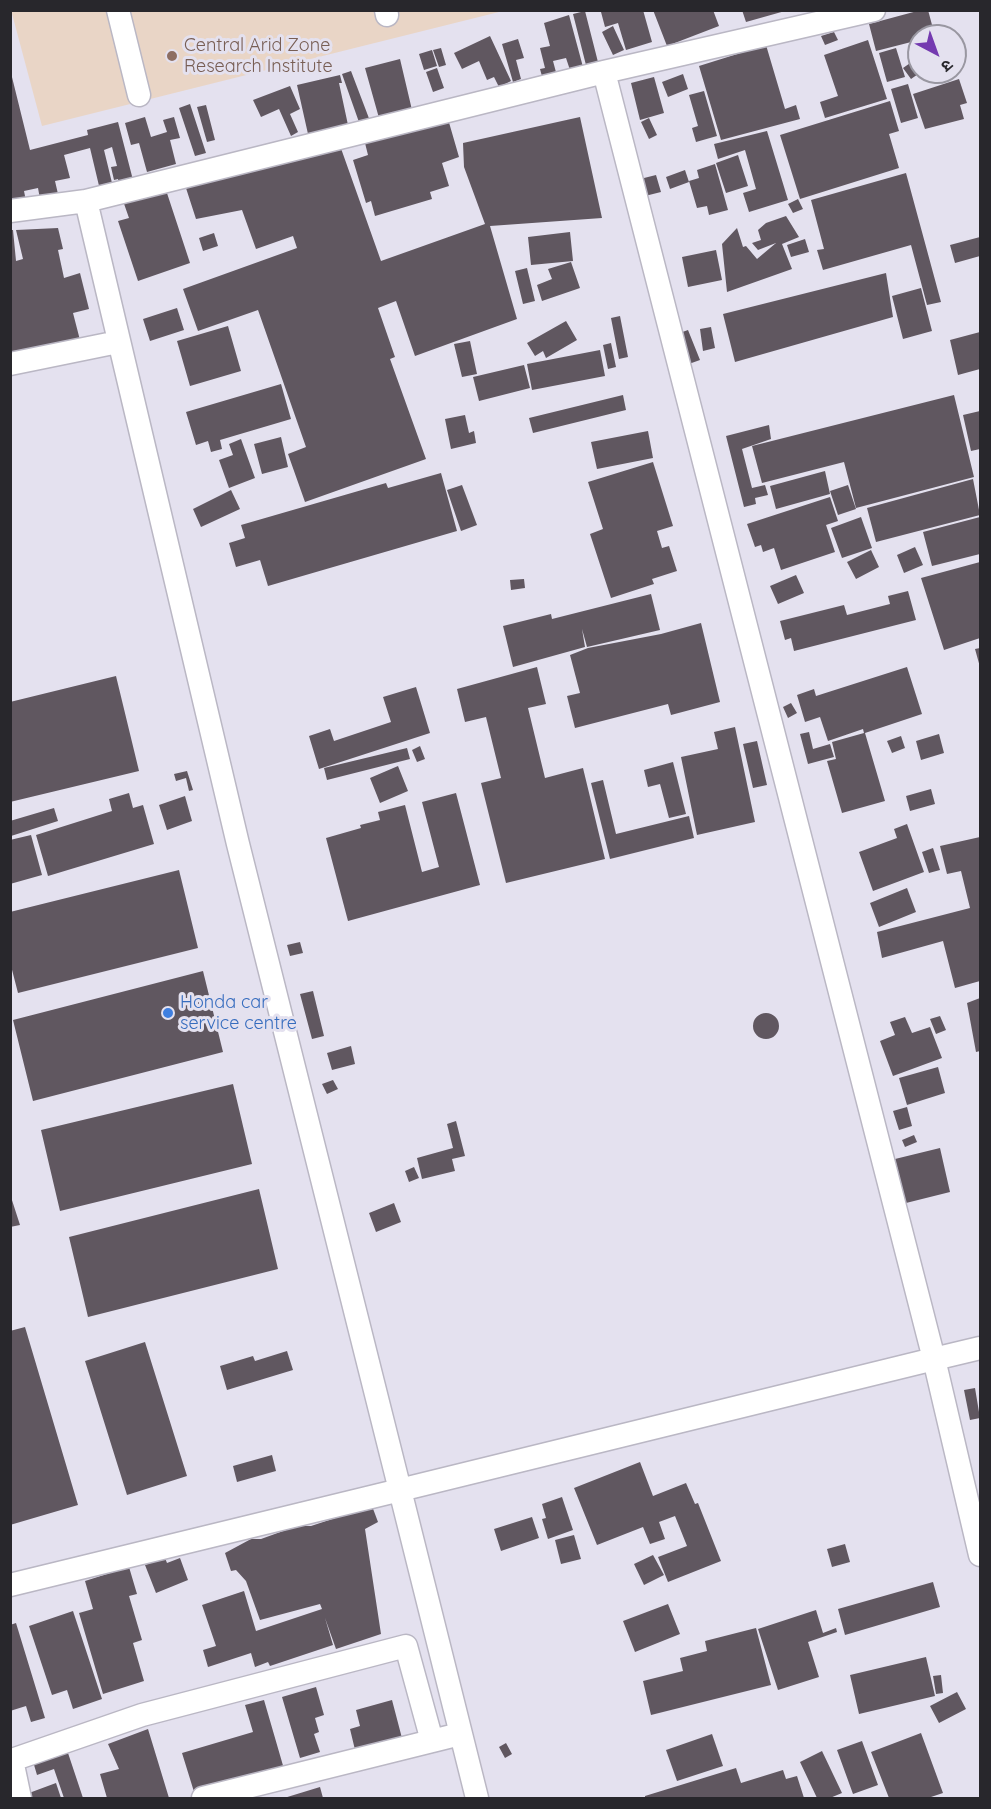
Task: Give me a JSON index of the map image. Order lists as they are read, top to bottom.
{
  "places": ["Central Arid Zone Research Institute", "Honda car service centre"],
  "north": "bottom right"
}
